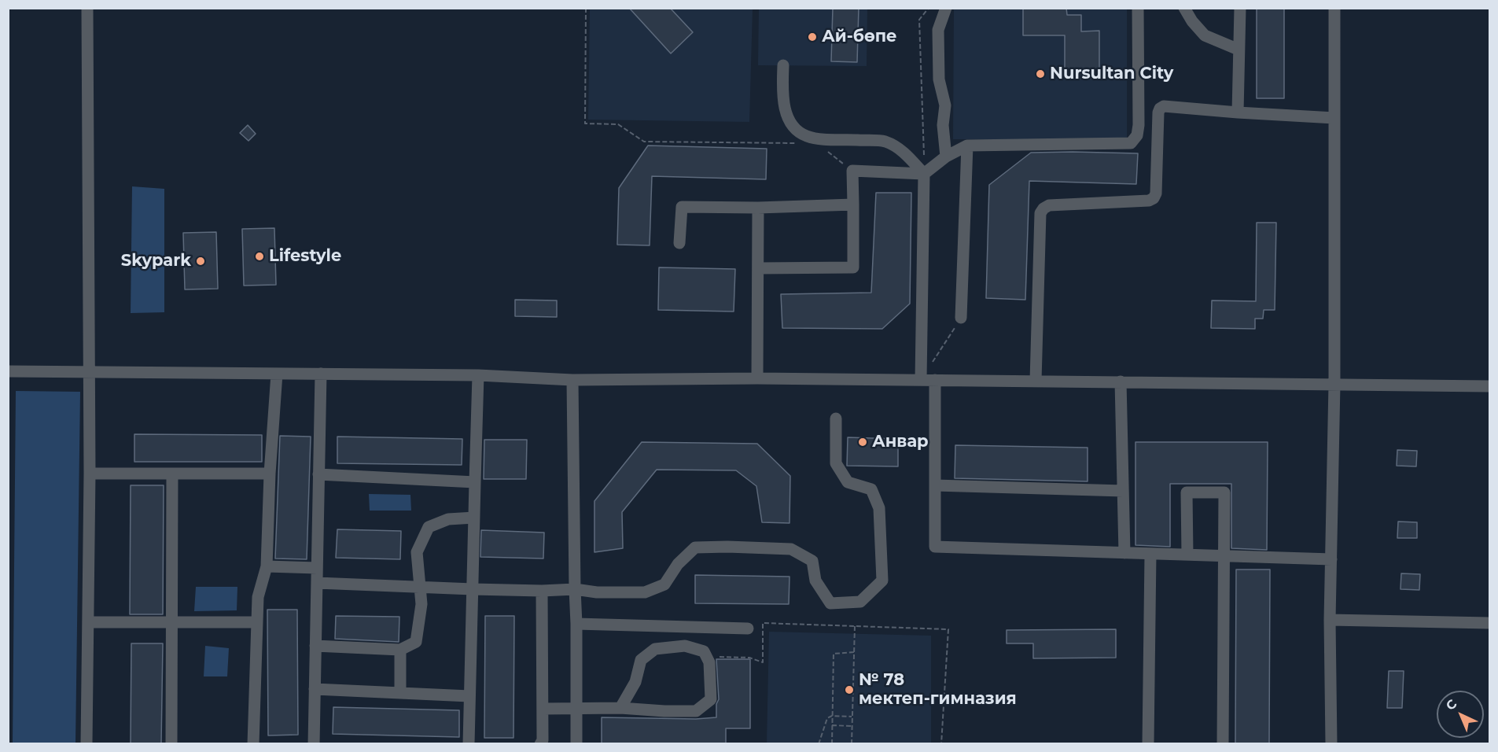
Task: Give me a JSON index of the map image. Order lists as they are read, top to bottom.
{
  "places": [
    "Ай-бөпе",
    "Nursultan City",
    "Lifestyle",
    "Skypark",
    "Анвар",
    "№ 78 мектеп-гимназия"
  ],
  "north": "top left"
}
